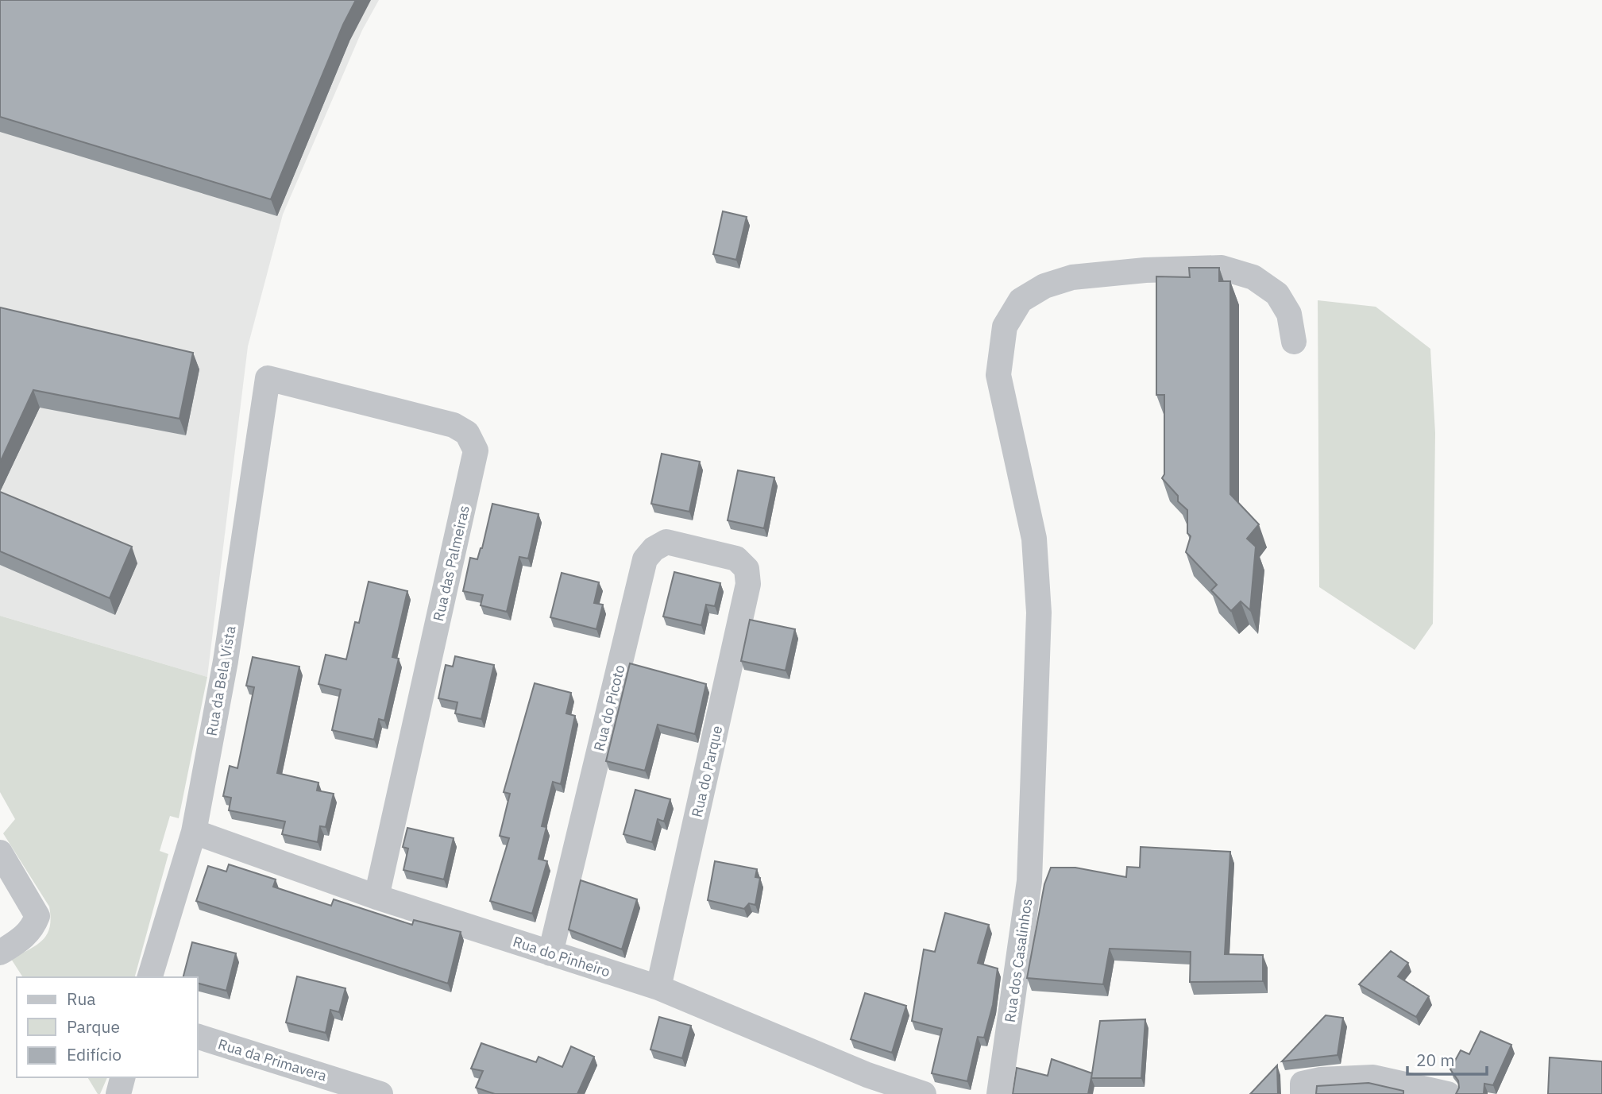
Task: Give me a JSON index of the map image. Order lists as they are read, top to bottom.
{
  "streets": {
    "street": [
      "Rua das Palmeiras",
      "Rua da Bela Vista",
      "Rua do Picoto",
      "Rua do Parque",
      "Rua do Pinheiro",
      "Rua dos Casalinhos",
      "Rua da Primavera"
    ]
  },
  "crossings": [
    ["Rua das Palmeiras", "Rua da Bela Vista"],
    ["Rua das Palmeiras", "Rua do Pinheiro"],
    ["Rua da Bela Vista", "Rua do Pinheiro"],
    ["Rua do Picoto", "Rua do Parque"],
    ["Rua do Picoto", "Rua do Pinheiro"],
    ["Rua do Parque", "Rua do Pinheiro"]
  ],
  "legend": ["Rua", "Parque", "Edifício"],
  "scale_bar": "20 m"
}
